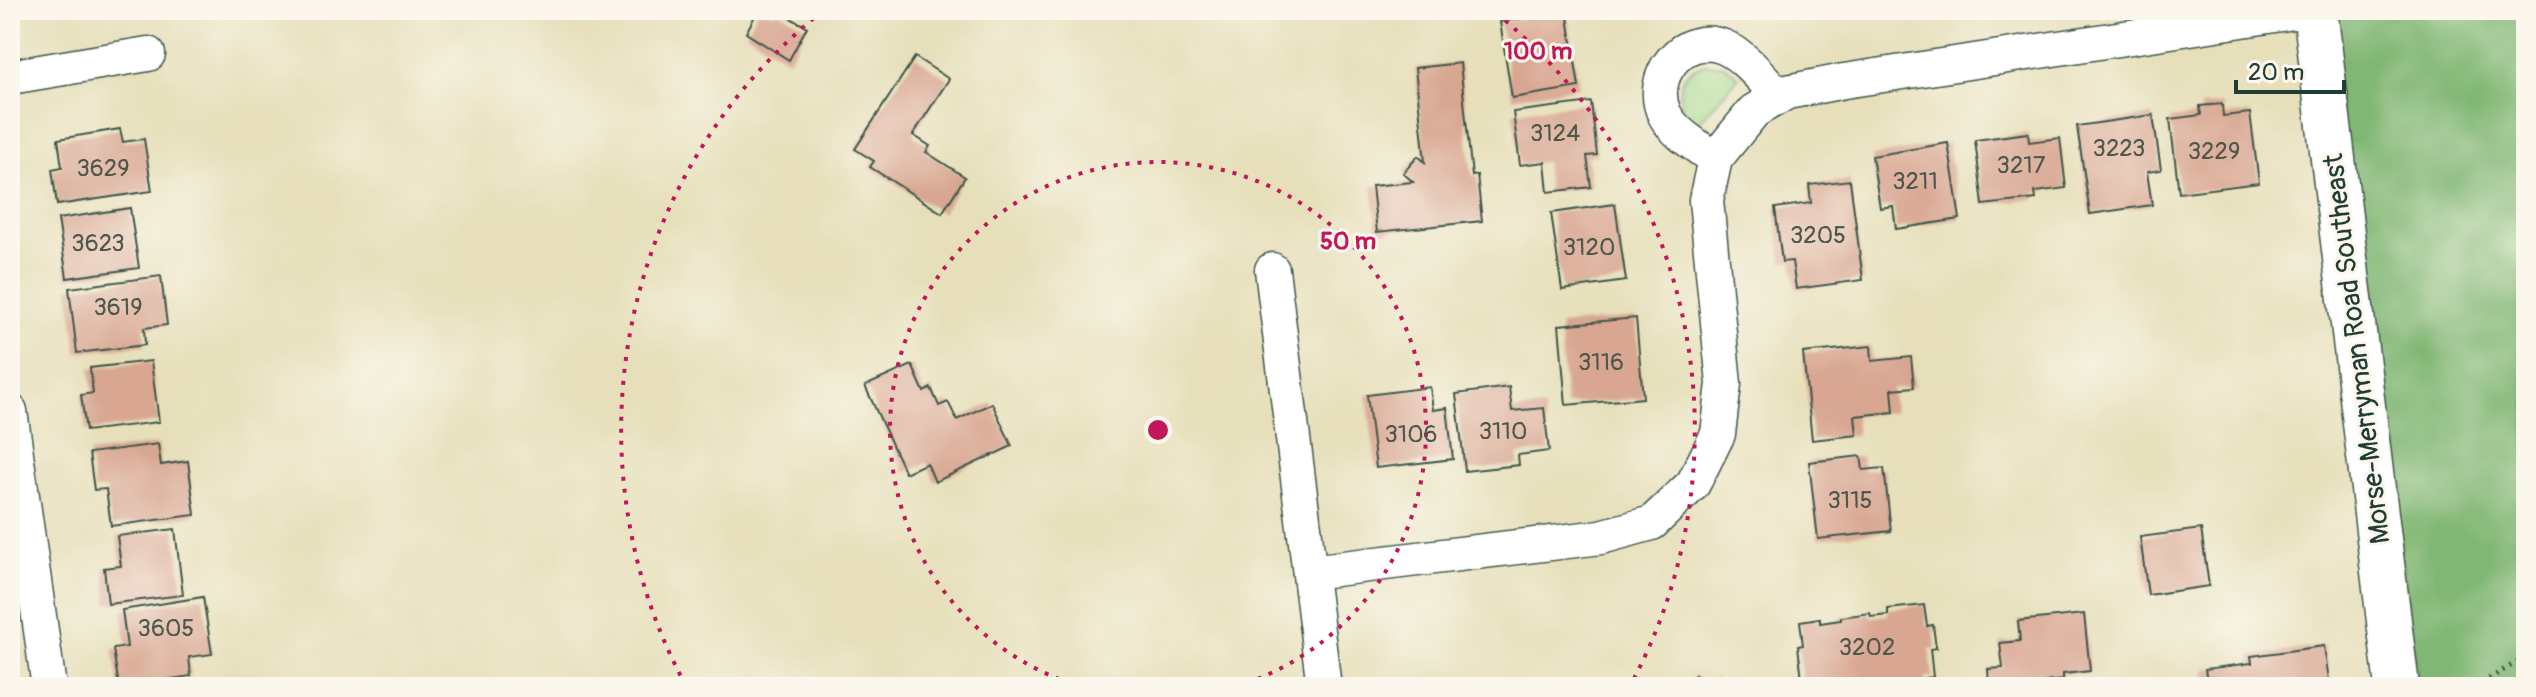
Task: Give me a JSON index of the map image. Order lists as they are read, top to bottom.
{
  "streets": {
    "street": ["Morse-Merryman Road Southeast"]
  },
  "house_numbers": [
    "3124",
    "3223",
    "3229",
    "3217",
    "3629",
    "3211",
    "3205",
    "3623",
    "3120",
    "3619",
    "3116",
    "3110",
    "3106",
    "3115",
    "3605",
    "3202"
  ],
  "scale_bar": "20 m",
  "rings": ["100 m", "50 m"]
}
